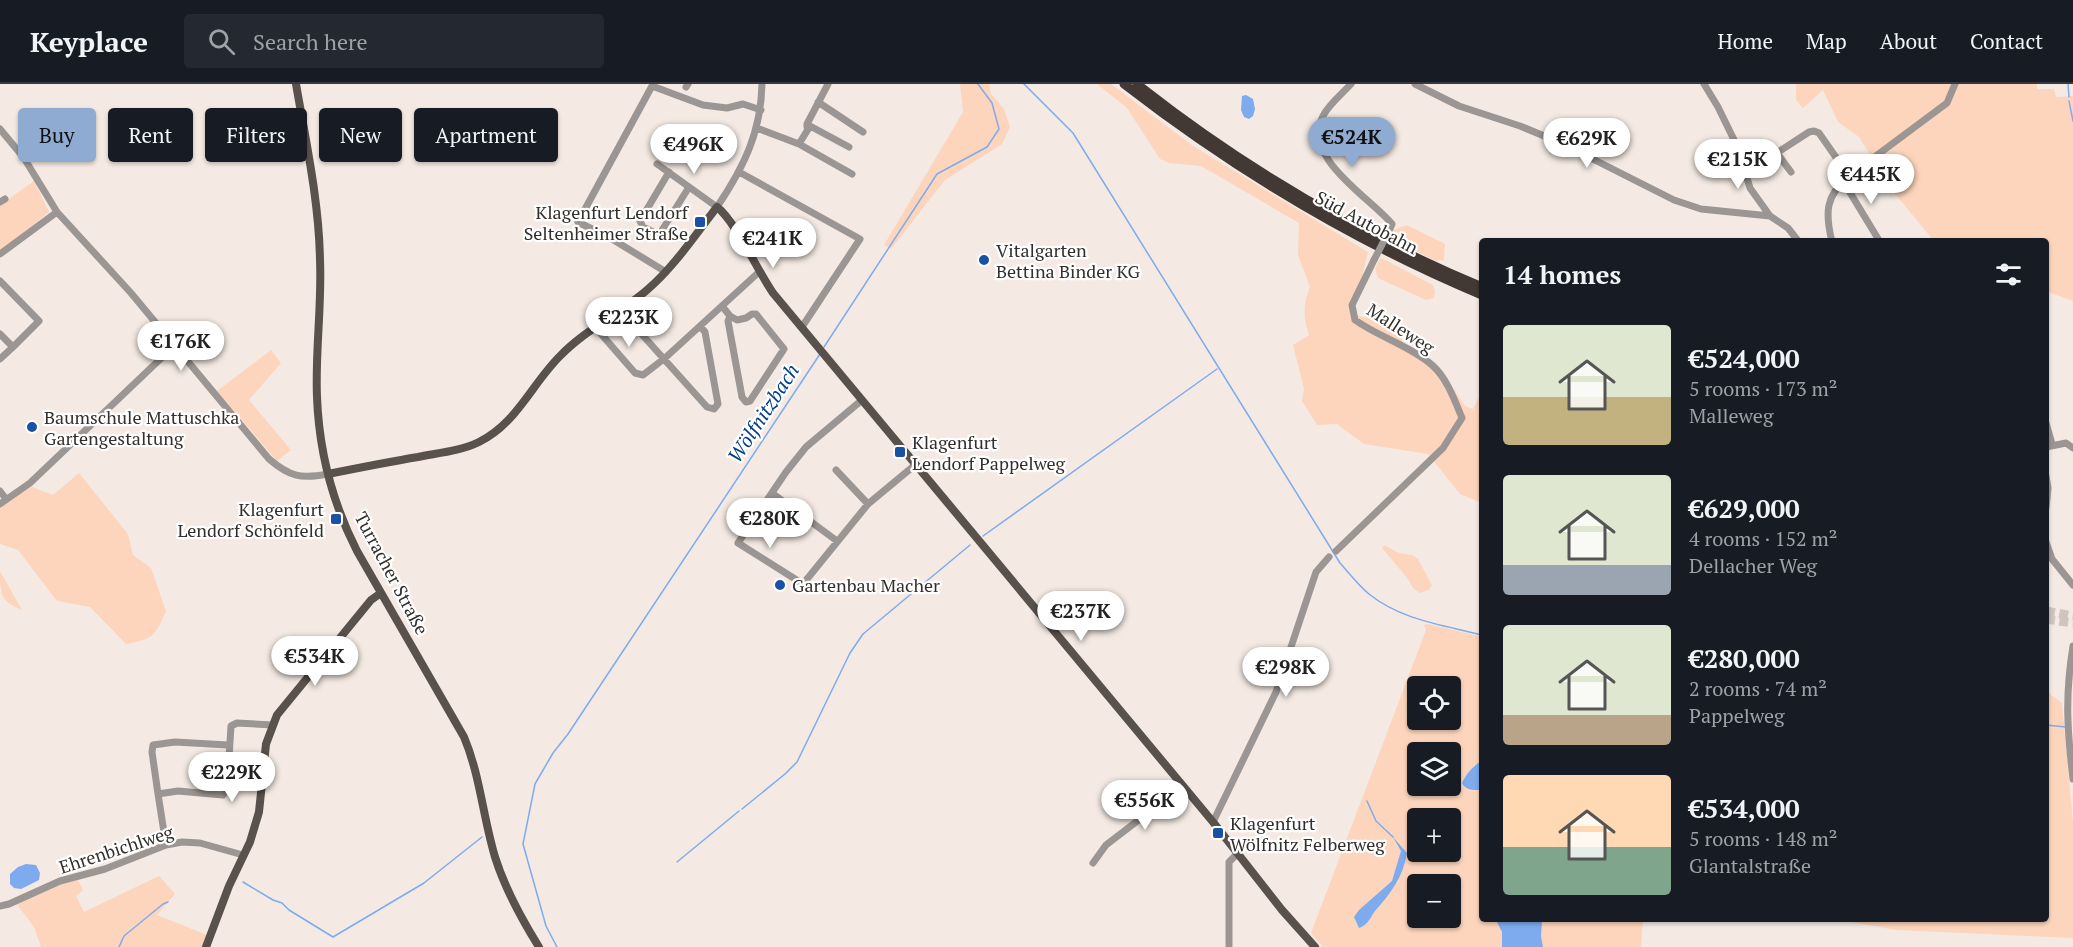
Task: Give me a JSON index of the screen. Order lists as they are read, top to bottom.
{
  "streets": {
    "highway": ["Süd Autobahn"],
    "main road": ["Turracher Straße"],
    "street": ["Malleweg", "Ehrenbichlweg"]
  },
  "water": ["Wölfnitzbach"],
  "places": {
    "transit": [
      "Klagenfurt Lendorf Seltenheimer Straße",
      "Klagenfurt Lendorf Pappelweg",
      "Klagenfurt Lendorf Schönfeld",
      "Klagenfurt Wölfnitz Felberweg"
    ],
    "other": ["Vitalgarten Bettina Binder KG", "Baumschule Mattuschka Gartengestaltung", "Gartenbau Macher"]
  },
  "page": {
    "header": "Keyplace",
    "search": "Search here",
    "nav": [
      "Home",
      "Map",
      "About",
      "Contact"
    ],
    "chip": [
      "Buy",
      "Rent",
      "Filters",
      "New",
      "Apartment"
    ],
    "price": [
      "€524K",
      "€629K",
      "€496K",
      "€215K",
      "€445K",
      "€241K",
      "€223K",
      "€176K",
      "€280K",
      "€237K",
      "€534K",
      "€298K",
      "€229K",
      "€556K"
    ],
    "heading": "14 homes",
    "list": [
      {
        "name": "€524,000",
        "note": "5 rooms · 173 m² · Malleweg"
      },
      {
        "name": "€629,000",
        "note": "4 rooms · 152 m² · Dellacher Weg"
      },
      {
        "name": "€280,000",
        "note": "2 rooms · 74 m² · Pappelweg"
      },
      {
        "name": "€534,000",
        "note": "5 rooms · 148 m² · Glantalstraße"
      }
    ],
    "map_buttons": ["+", "−"]
  }
}
